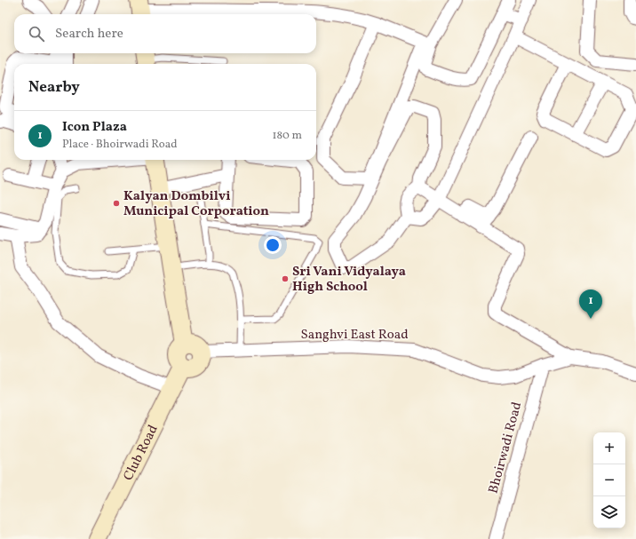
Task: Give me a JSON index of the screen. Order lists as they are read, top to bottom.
{
  "streets": {
    "street": ["Sanghvi East Road", "Bhoirwadi Road", "Club Road"]
  },
  "crossings": [
    ["Sanghvi East Road", "Bhoirwadi Road"],
    ["Sanghvi East Road", "Club Road"]
  ],
  "places": ["Kalyan Dombilvi Municipal Corporation", "Sri Vani Vidyalaya High School"],
  "page": {
    "search": "Search here",
    "heading": "Nearby",
    "list": [
      {
        "mark": "1",
        "name": "Icon Plaza",
        "note": "Place · Bhoirwadi Road",
        "value": "180 m"
      }
    ],
    "pins": "1",
    "map_buttons": ["+", "−"]
  }
}
